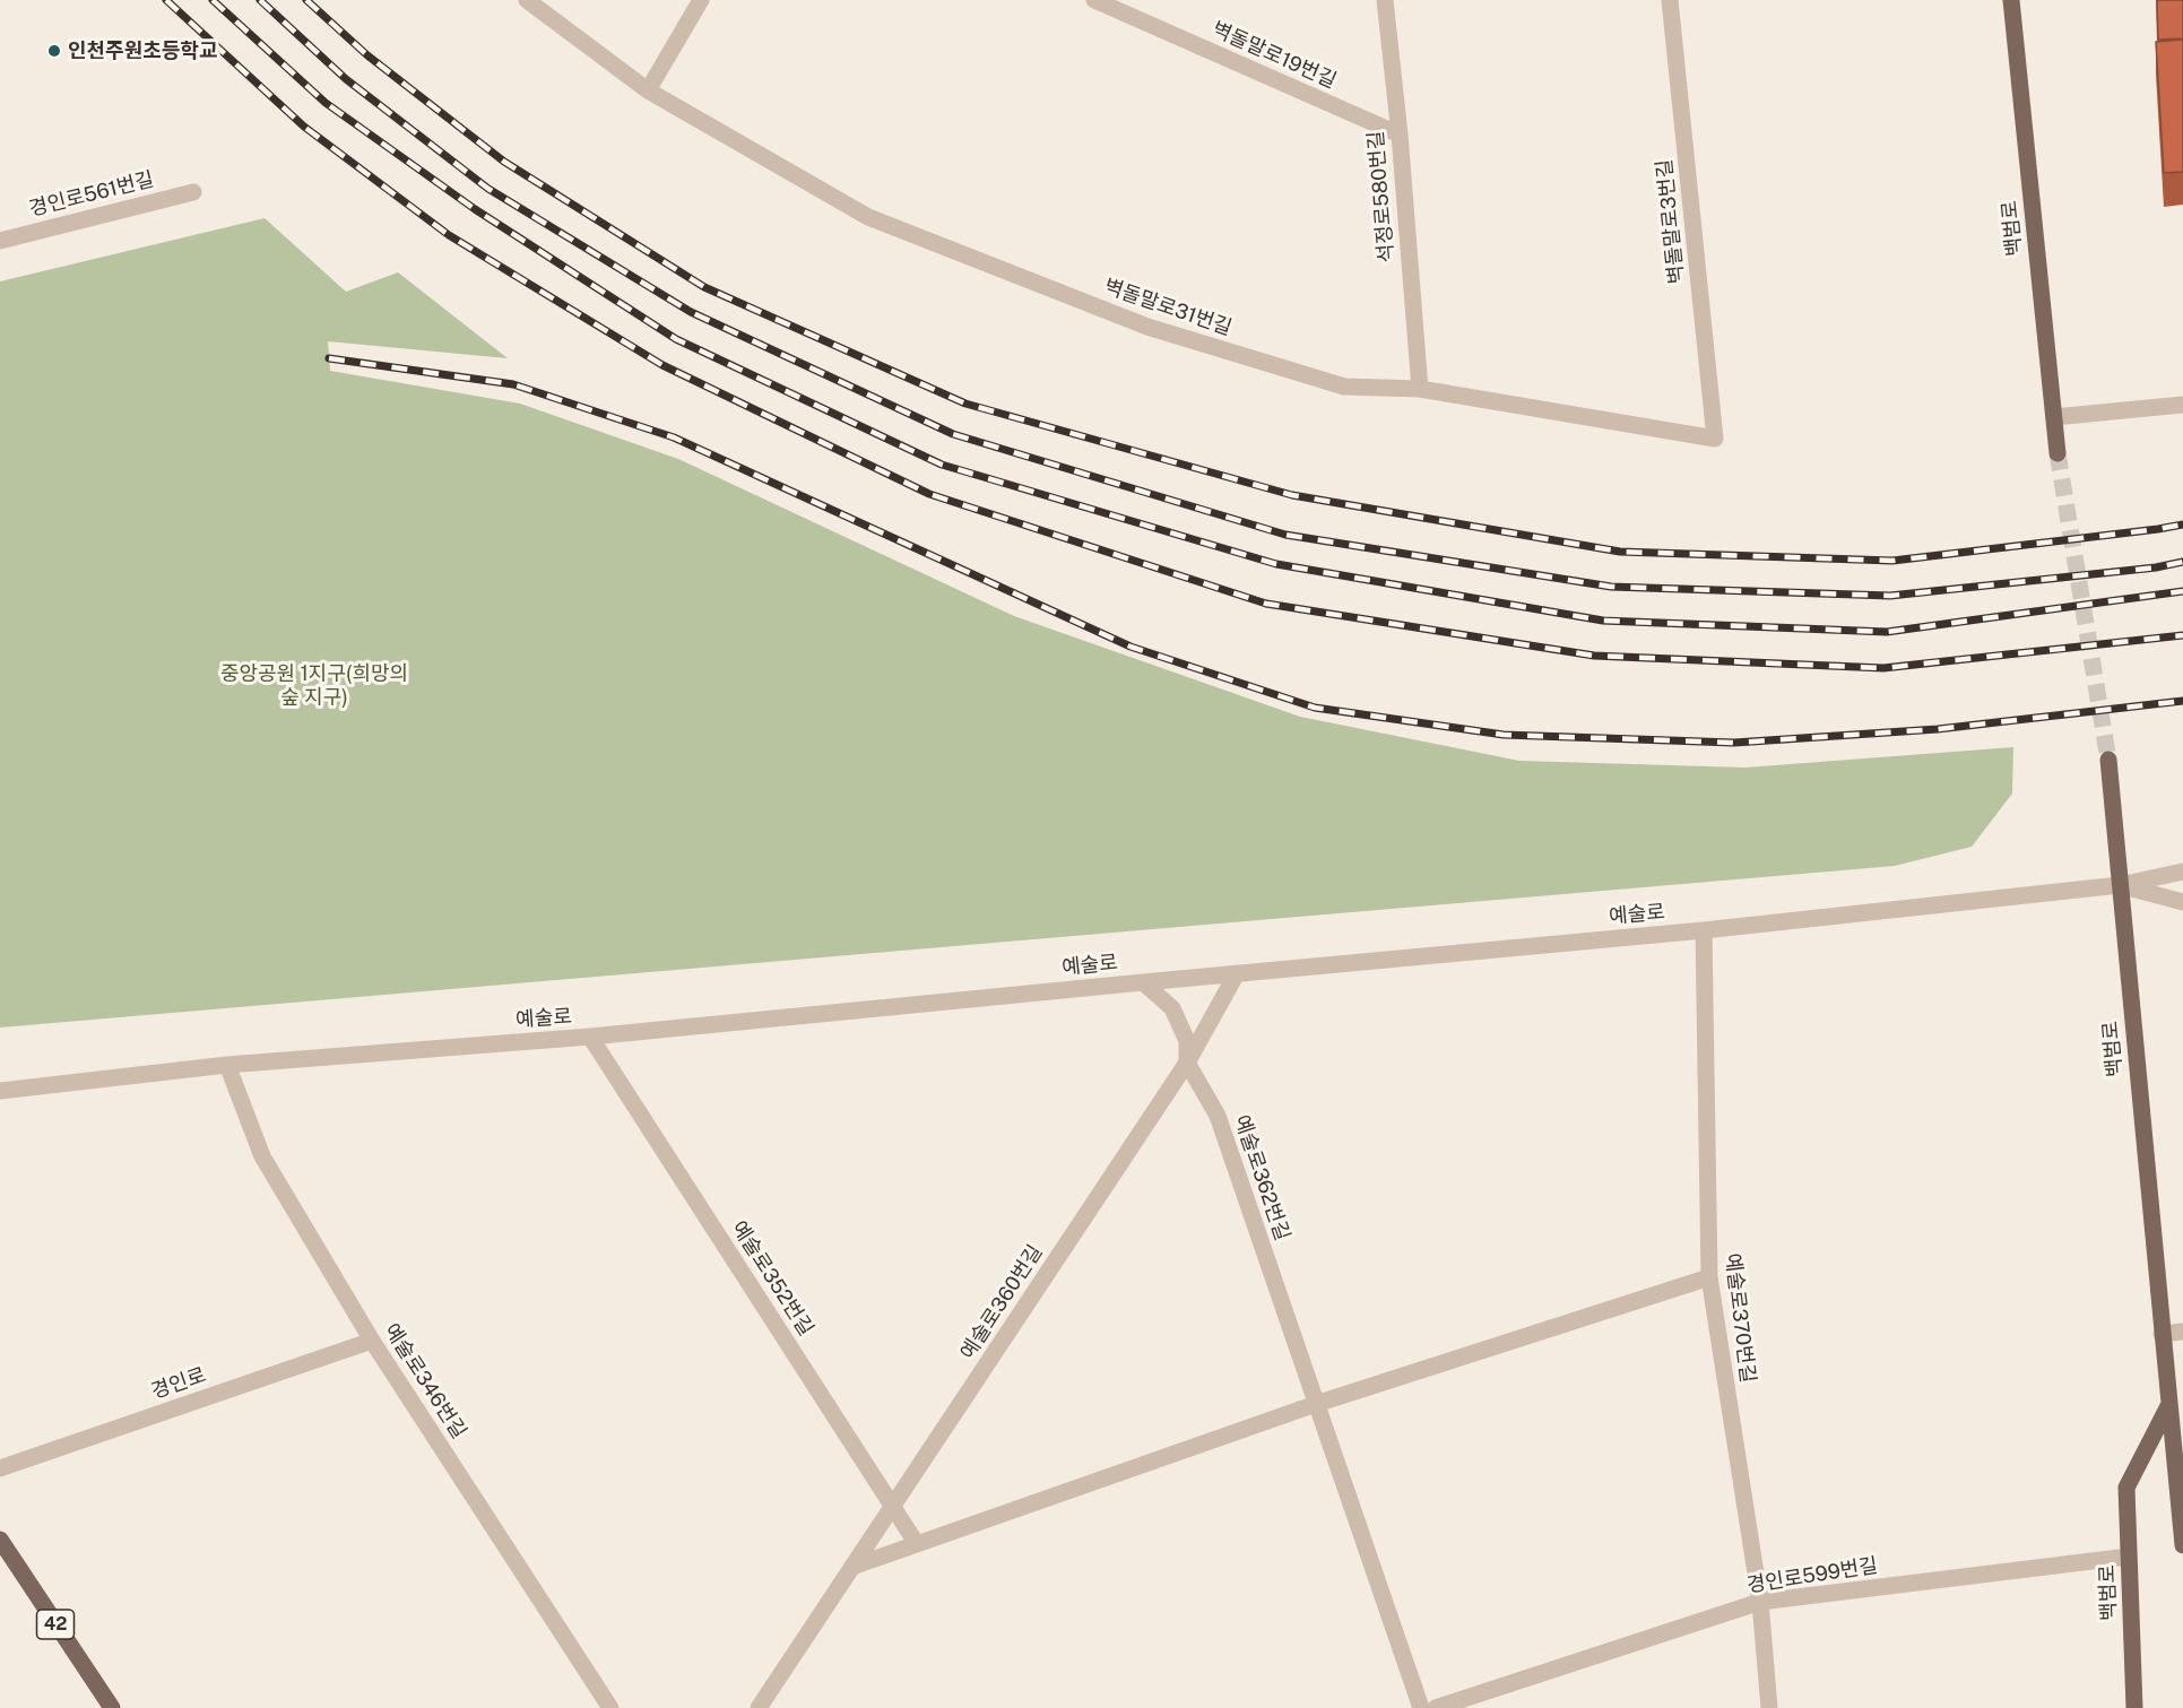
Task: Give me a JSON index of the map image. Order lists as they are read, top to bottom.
{
  "streets": {
    "main road": ["백범로", "42"],
    "street": [
      "벽돌말로19번길",
      "경인로561번길",
      "석정로580번길",
      "벽돌말로3번길",
      "벽돌말로31번길",
      "예술로",
      "예술로362번길",
      "예술로352번길",
      "예술로360번길",
      "예술로370번길",
      "예술로346번길",
      "경인로",
      "경인로599번길"
    ]
  },
  "crossings": [
    ["벽돌말로19번길", "석정로580번길"],
    ["석정로580번길", "벽돌말로31번길"],
    ["벽돌말로3번길", "벽돌말로31번길"],
    ["백범로", "예술로"],
    ["백범로", "경인로599번길"],
    ["예술로", "예술로362번길"],
    ["예술로", "예술로352번길"],
    ["예술로", "예술로360번길"],
    ["예술로", "예술로370번길"],
    ["예술로", "예술로346번길"],
    ["예술로362번길", "예술로360번길"],
    ["예술로352번길", "예술로360번길"],
    ["예술로370번길", "경인로599번길"],
    ["예술로346번길", "경인로"]
  ],
  "parks": ["중앙공원 1지구(희망의 숲 지구)"],
  "places": ["인천주원초등학교"]
}
